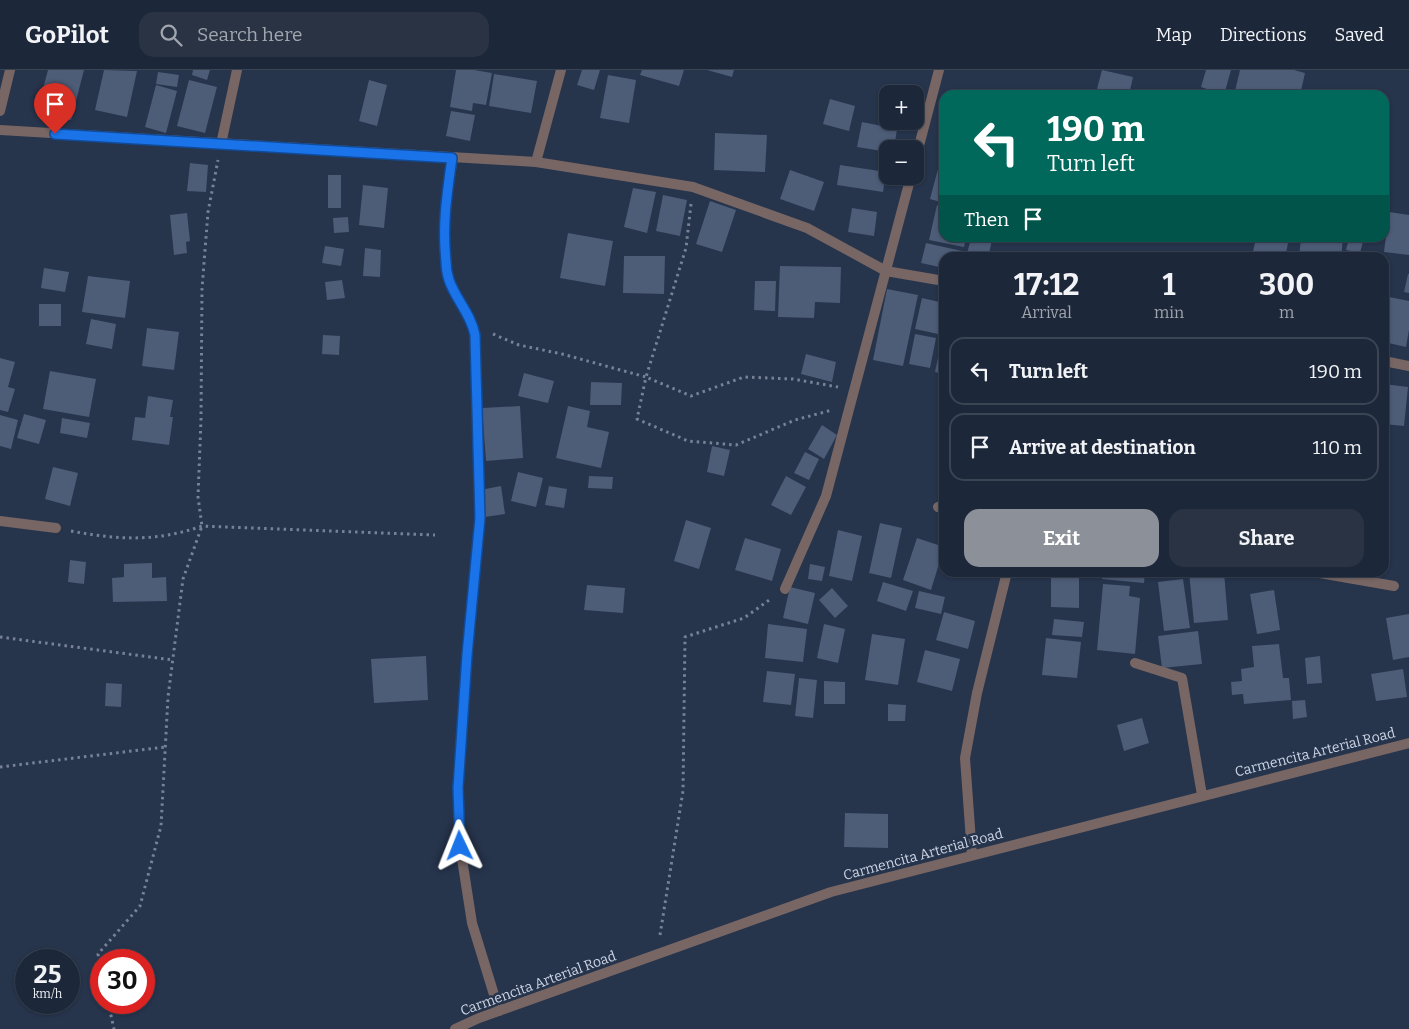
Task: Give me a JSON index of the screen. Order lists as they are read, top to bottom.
{
  "streets": {
    "street": ["Carmencita Arterial Road"]
  },
  "page": {
    "header": "GoPilot",
    "search": "Search here",
    "nav": ["Map", "Directions", "Saved"],
    "map_buttons": ["+", "−"],
    "turn": ["190 m", "Turn left"],
    "then": "Then",
    "eta": [
      "17:12",
      "Arrival",
      "1",
      "min",
      "300",
      "m"
    ],
    "list": [
      {
        "name": "Turn left",
        "value": "190 m"
      },
      {
        "name": "Arrive at destination",
        "value": "110 m"
      }
    ],
    "buttons": ["Exit", "Share"],
    "speed": "25 km/h",
    "limit": "30"
  }
}
